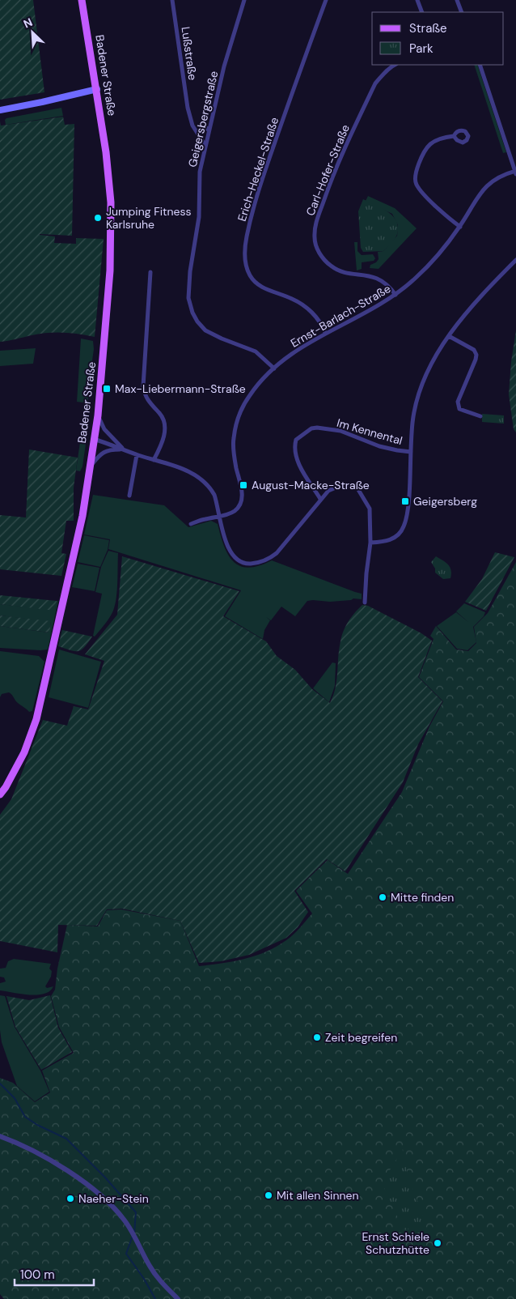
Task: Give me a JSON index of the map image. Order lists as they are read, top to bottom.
{
  "streets": {
    "main road": ["Badener Straße"],
    "street": [
      "Lußstraße",
      "Geigersbergstraße",
      "Erich-Heckel-Straße",
      "Carl-Hofer-Straße",
      "Ernst-Barlach-Straße",
      "Im Kennental"
    ]
  },
  "crossings": [
    ["Lußstraße", "Geigersbergstraße"],
    ["Geigersbergstraße", "Ernst-Barlach-Straße"],
    ["Erich-Heckel-Straße", "Ernst-Barlach-Straße"],
    ["Carl-Hofer-Straße", "Ernst-Barlach-Straße"]
  ],
  "places": {
    "other": [
      "Jumping Fitness Karlsruhe",
      "Mitte finden",
      "Zeit begreifen",
      "Mit allen Sinnen",
      "Naeher-Stein",
      "Ernst Schiele Schutzhütte"
    ],
    "transit": ["Max-Liebermann-Straße", "August-Macke-Straße", "Geigersberg"]
  },
  "legend": ["Straße", "Park"],
  "scale_bar": "100 m",
  "north": "top left"
}
